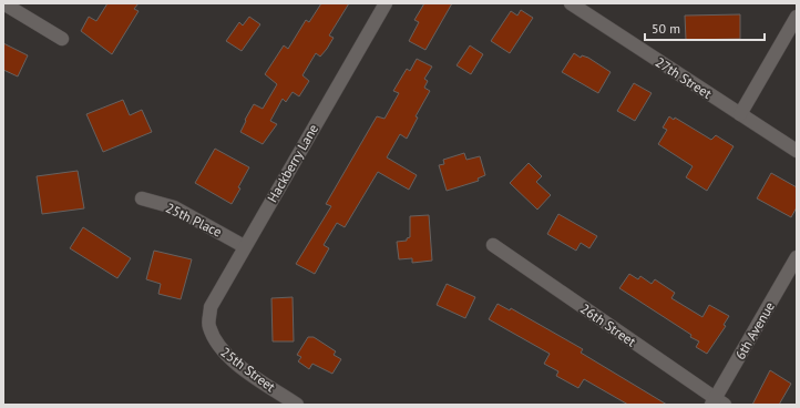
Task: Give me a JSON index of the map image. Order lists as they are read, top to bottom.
{
  "streets": {
    "street": [
      "27th Street",
      "Hackberry Lane",
      "25th Place",
      "26th Street",
      "6th Avenue",
      "25th Street"
    ]
  },
  "crossings": [
    ["Hackberry Lane", "25th Place"],
    ["Hackberry Lane", "25th Street"],
    ["26th Street", "6th Avenue"]
  ],
  "scale_bar": "50 m"
}
